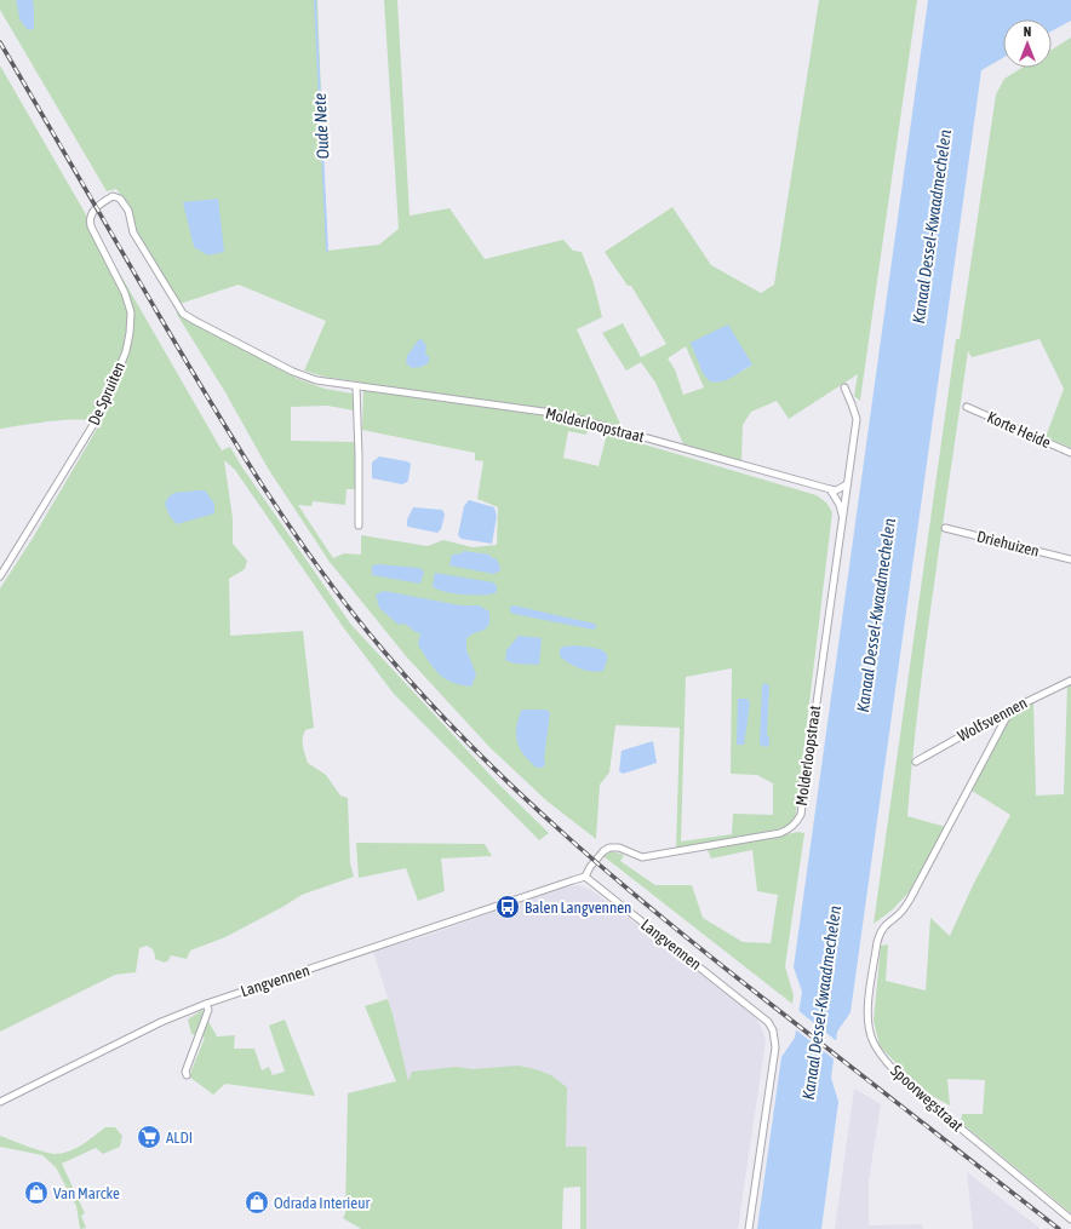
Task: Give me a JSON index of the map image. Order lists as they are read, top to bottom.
{
  "streets": {
    "street": [
      "De Spruiten",
      "Molderloopstraat",
      "Korte Heide",
      "Driehuizen",
      "Wolfsvennen",
      "Langvennen",
      "Spoorwegstraat"
    ]
  },
  "crossings": [
    ["De Spruiten", "Molderloopstraat"],
    ["Molderloopstraat", "Langvennen"],
    ["Wolfsvennen", "Spoorwegstraat"]
  ],
  "water": ["Oude Nete", "Kanaal Dessel-Kwaadmechelen"],
  "places": {
    "bus stop": ["Balen Langvennen"],
    "supermarket": ["ALDI"],
    "shop": ["Van Marcke", "Odrada Interieur"]
  },
  "north": "top"
}
